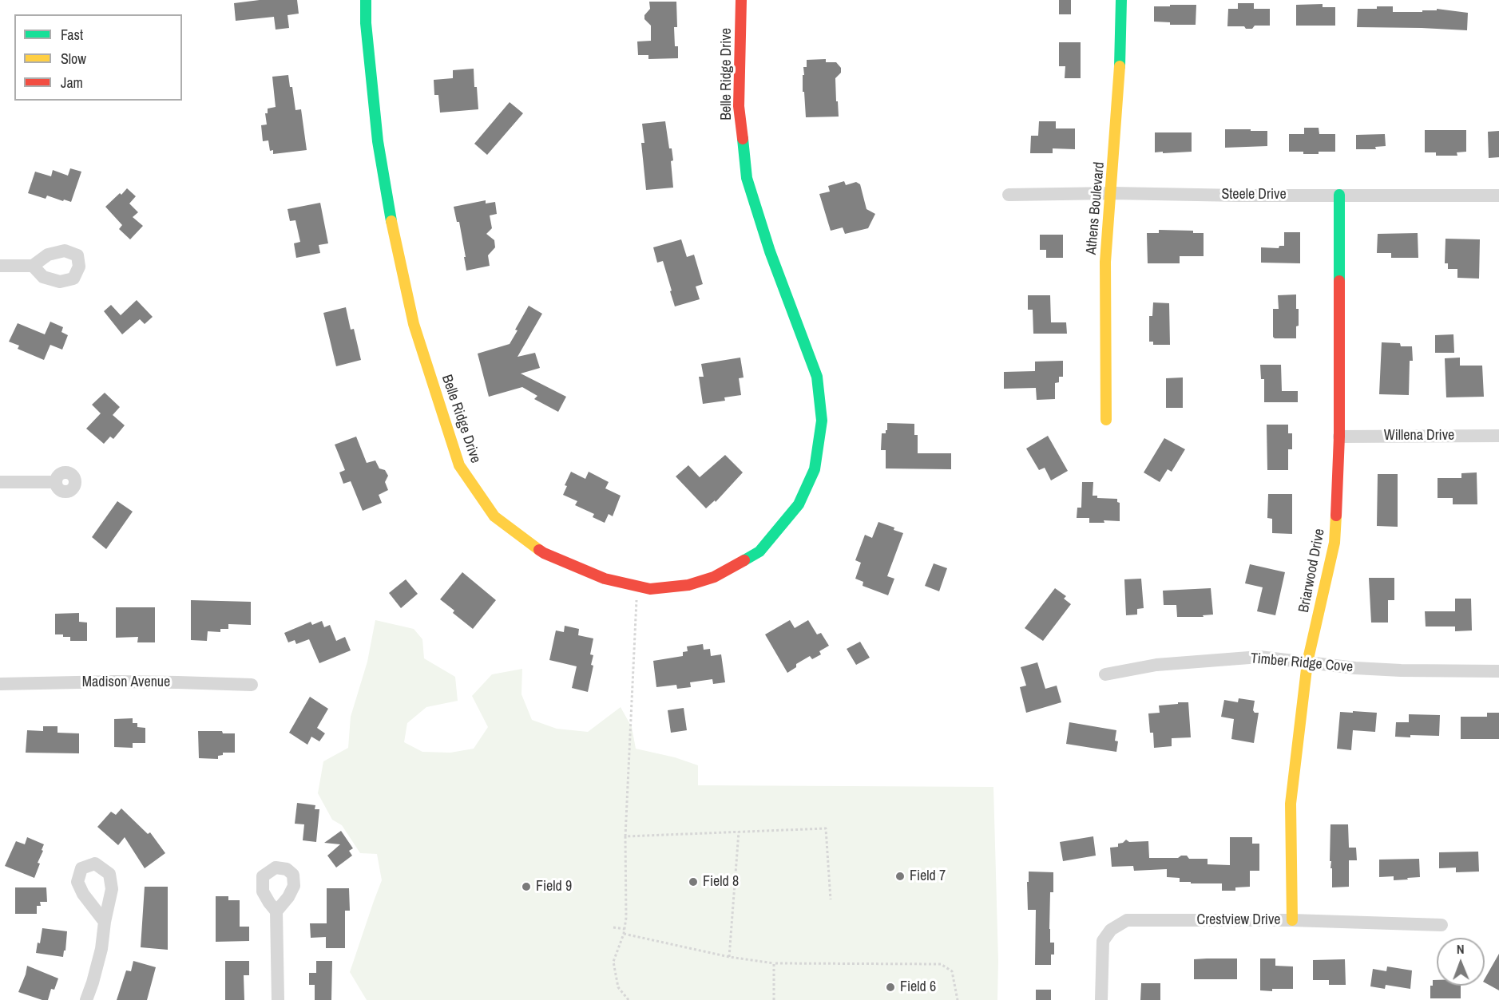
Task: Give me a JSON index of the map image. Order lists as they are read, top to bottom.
{
  "streets": {
    "street": [
      "Belle Ridge Drive",
      "Steele Drive",
      "Athens Boulevard",
      "Willena Drive",
      "Briarwood Drive",
      "Timber Ridge Cove",
      "Madison Avenue",
      "Crestview Drive"
    ]
  },
  "crossings": [
    ["Steele Drive", "Athens Boulevard"],
    ["Steele Drive", "Briarwood Drive"],
    ["Willena Drive", "Briarwood Drive"],
    ["Briarwood Drive", "Timber Ridge Cove"],
    ["Briarwood Drive", "Crestview Drive"]
  ],
  "places": [
    "Field 7",
    "Field 8",
    "Field 9",
    "Field 6"
  ],
  "legend": ["Fast", "Slow", "Jam"],
  "north": "top"
}
